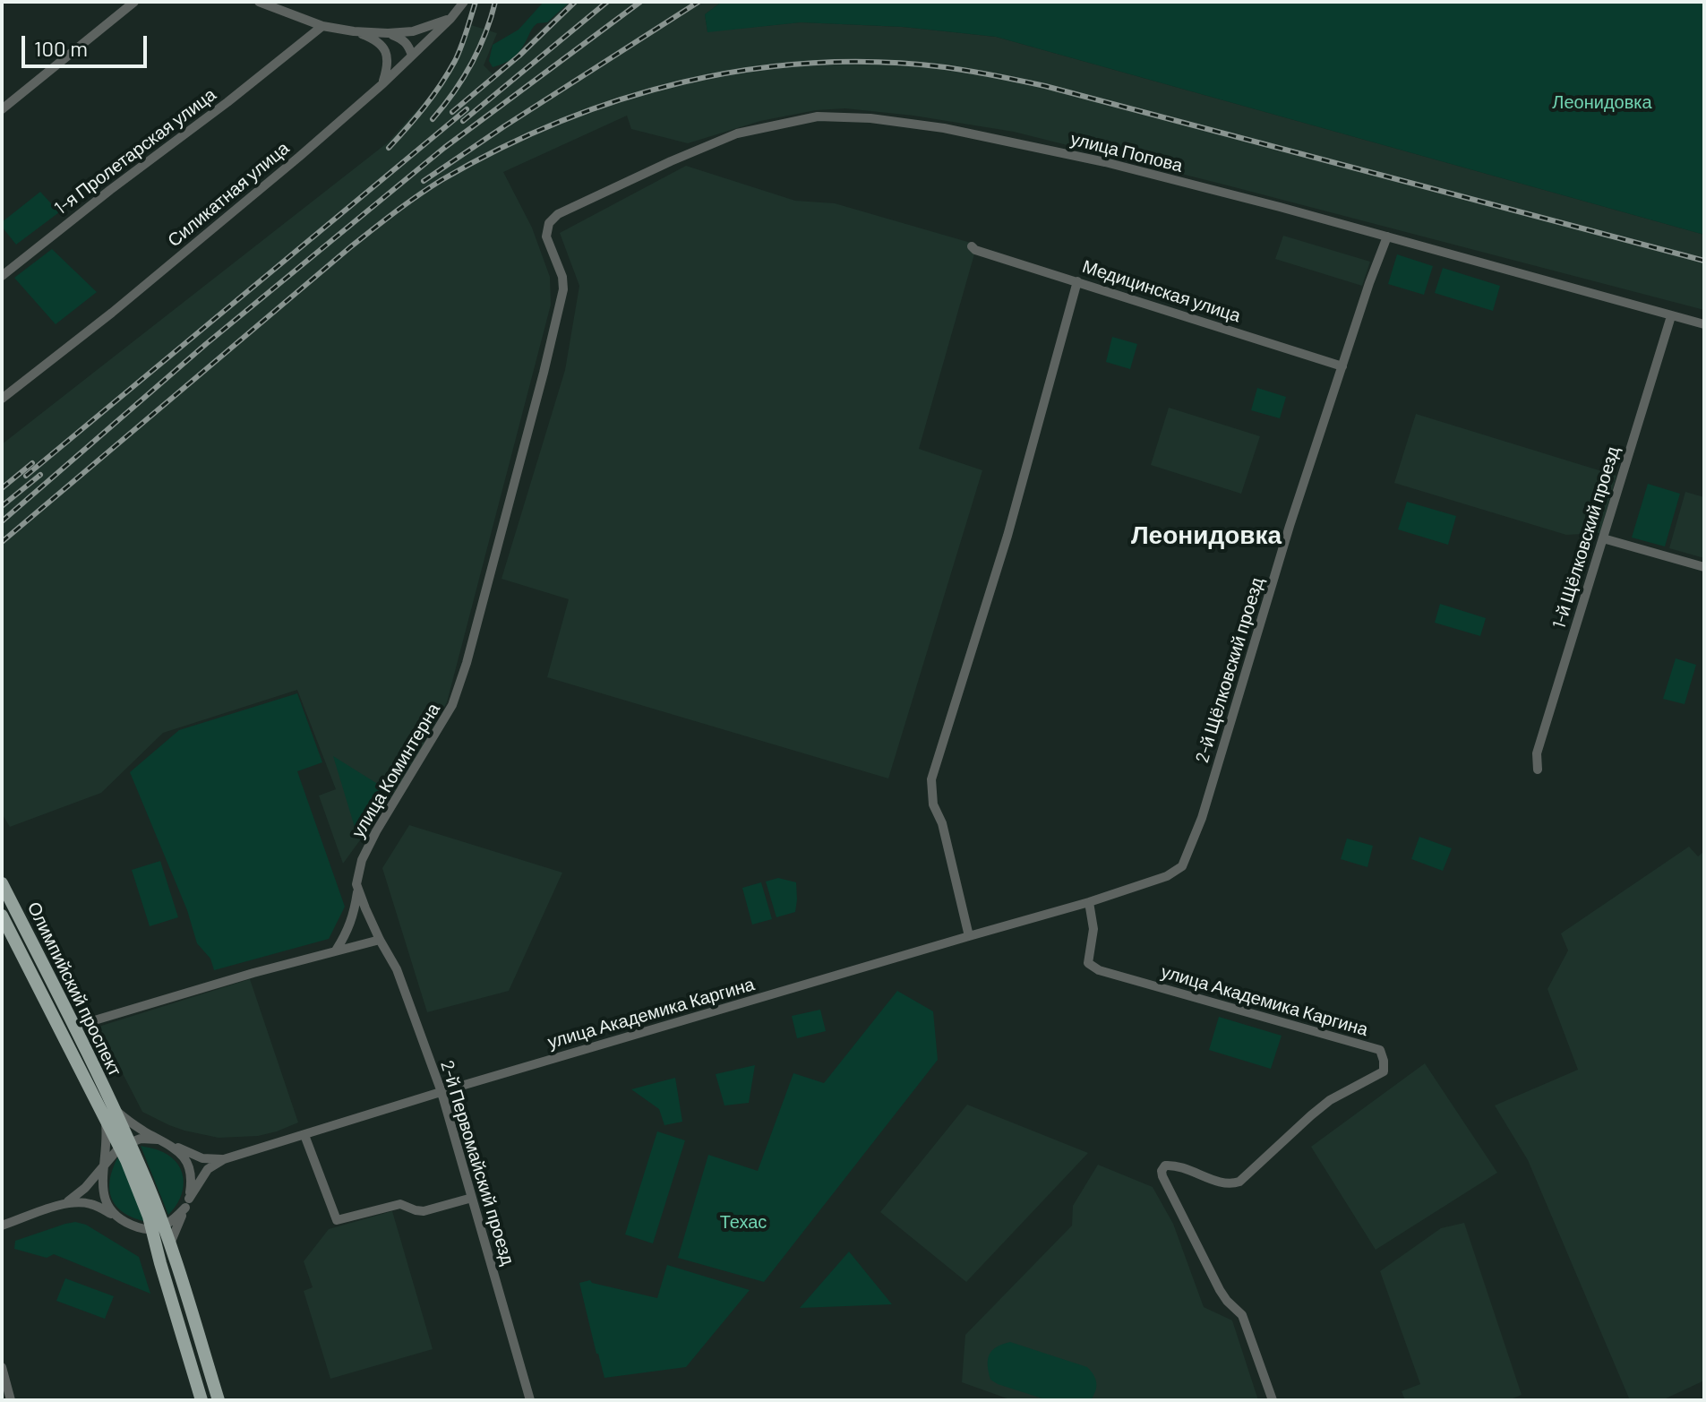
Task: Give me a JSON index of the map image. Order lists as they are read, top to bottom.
{
  "streets": {
    "main road": ["Олимпийский проспект"],
    "street": [
      "1-я Пролетарская улица",
      "улица Попова",
      "Силикатная улица",
      "Медицинская улица",
      "1-й Щёлковский проезд",
      "2-й Щёлковский проезд",
      "улица Коминтерна",
      "улица Академика Каргина",
      "2-й Первомайский проезд"
    ]
  },
  "crossings": [
    ["улица Попова", "1-й Щёлковский проезд"],
    ["улица Попова", "2-й Щёлковский проезд"],
    ["улица Попова", "улица Коминтерна"],
    ["Медицинская улица", "2-й Щёлковский проезд"],
    ["2-й Щёлковский проезд", "улица Академика Каргина"],
    ["улица Академика Каргина", "2-й Первомайский проезд"]
  ],
  "districts": ["Леонидовка"],
  "parks": ["Леонидовка", "Техас"],
  "scale_bar": "100 m"
}
